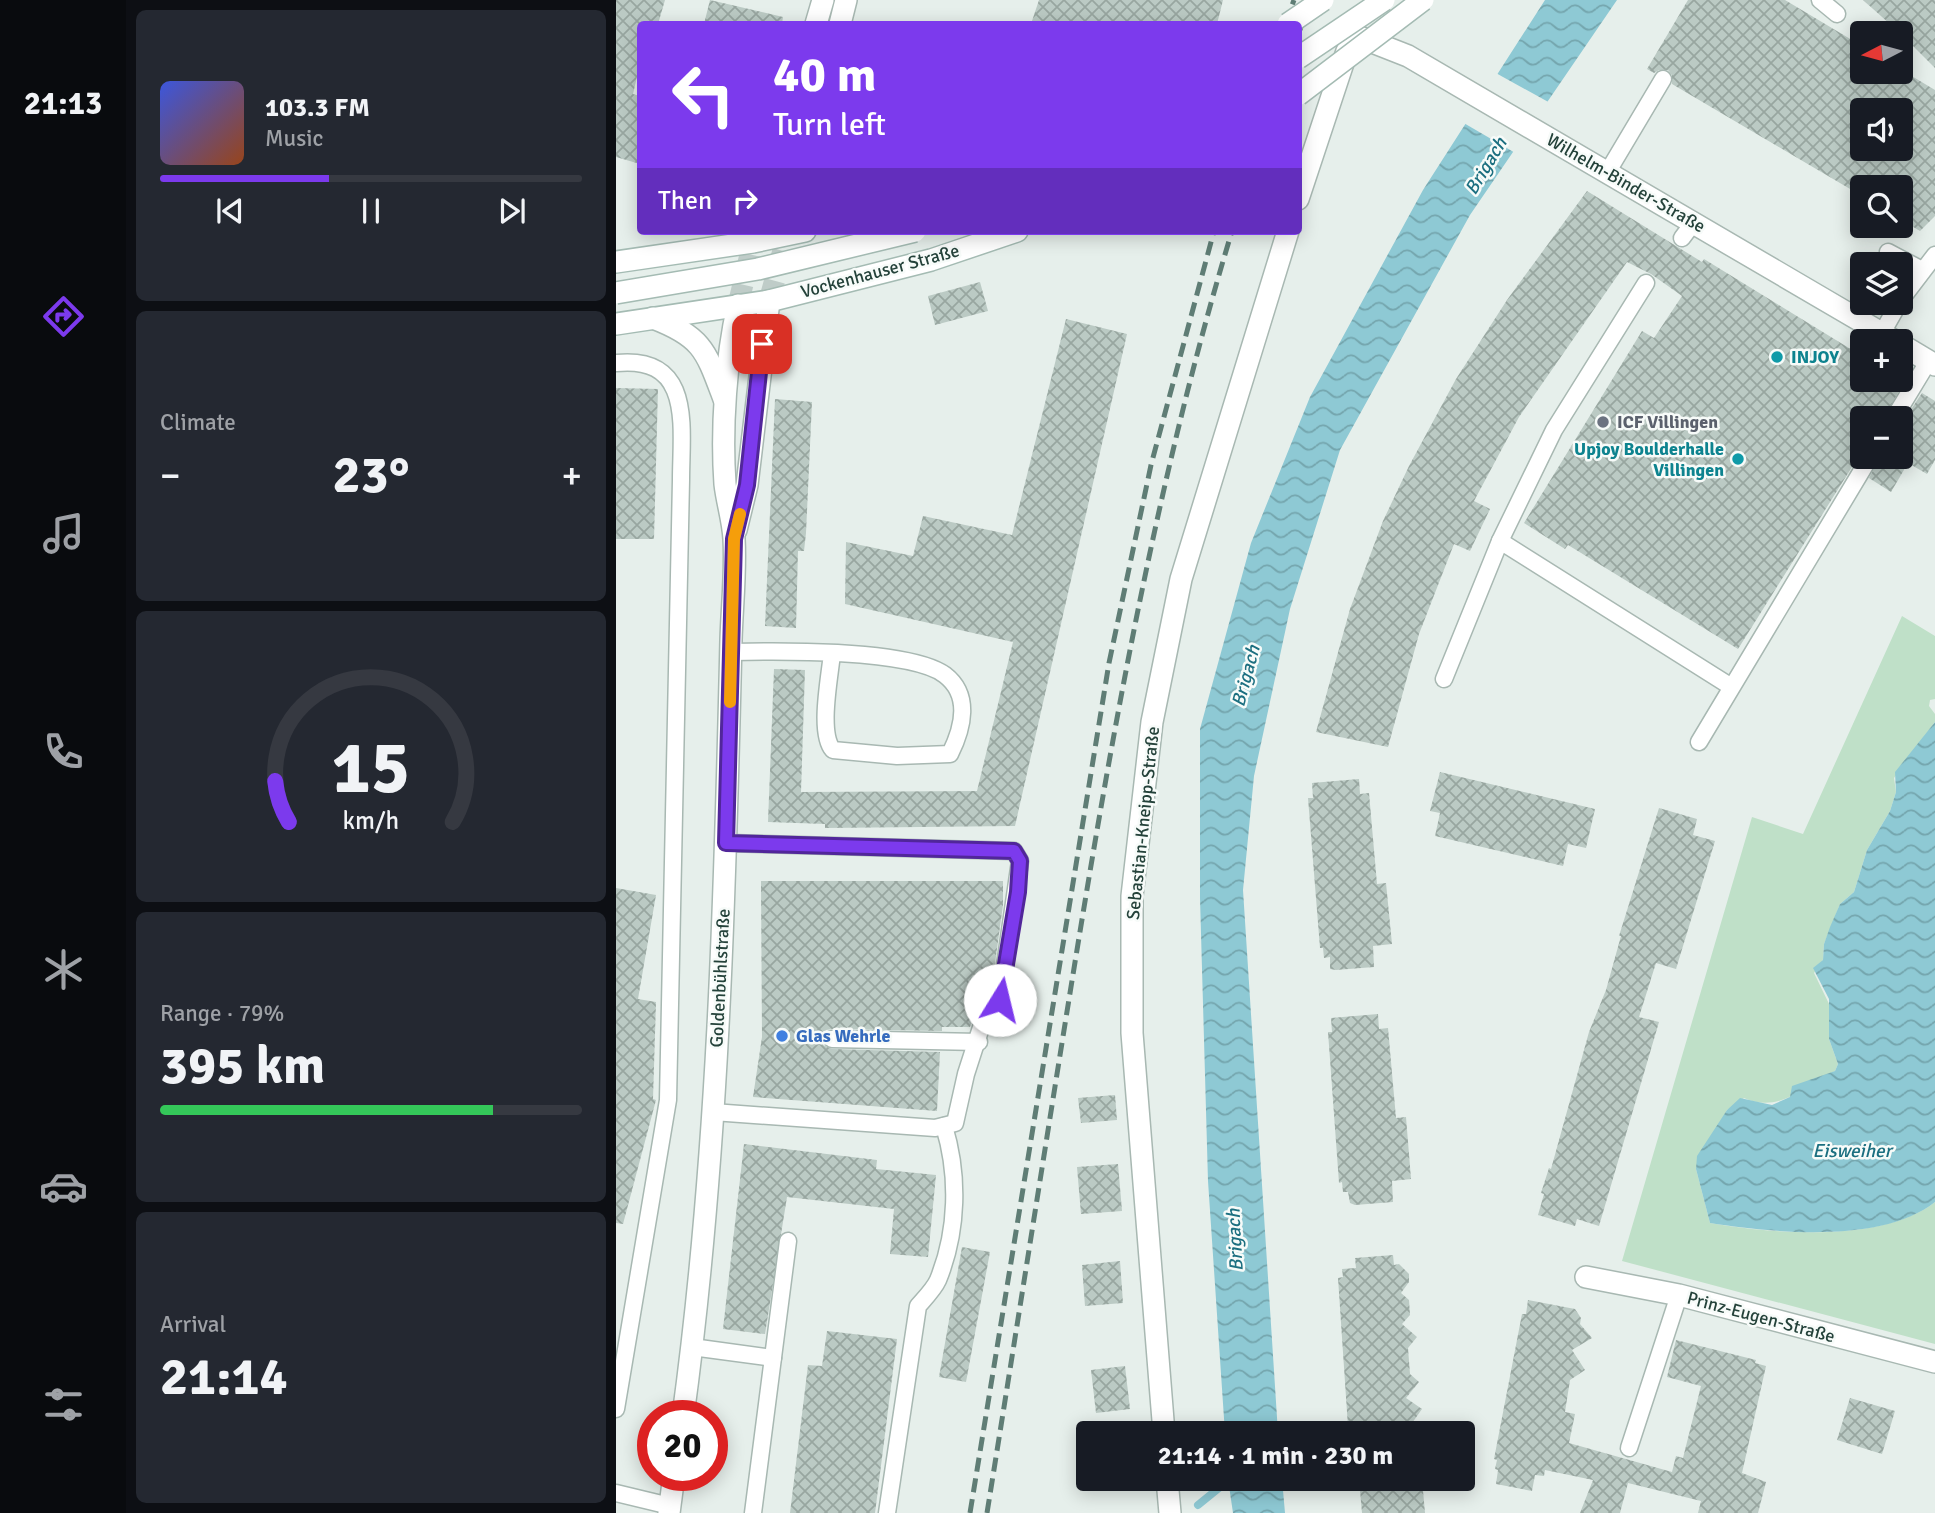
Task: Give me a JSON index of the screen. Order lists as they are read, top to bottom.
{
  "streets": {
    "street": [
      "Wilhelm-Binder-Straße",
      "Vockenhauser Straße",
      "Sebastian-Kneipp-Straße",
      "Goldenbühlstraße",
      "Prinz-Eugen-Straße"
    ]
  },
  "crossings": [
    ["Vockenhauser Straße", "Goldenbühlstraße"]
  ],
  "water": ["Brigach", "Eisweiher"],
  "places": [
    "INJOY",
    "ICF Villingen",
    "Upjoy Boulderhalle Villingen",
    "Glas Wehrle"
  ],
  "north": "left",
  "page": {
    "tabs": "21:13",
    "map_buttons": ["+", "−"],
    "turn": ["40 m", "Turn left"],
    "song": ["103.3 FM", "Music"],
    "then": "Then",
    "tile": [
      "Climate",
      ["Range · 79%", "395 km"],
      ["Arrival", "21:14"]
    ],
    "heat": ["−", "23°", "+"],
    "limit": "20",
    "trip": "21:14 · 1 min · 230 m",
    "gauge": ["15", "km/h"]
  }
}
